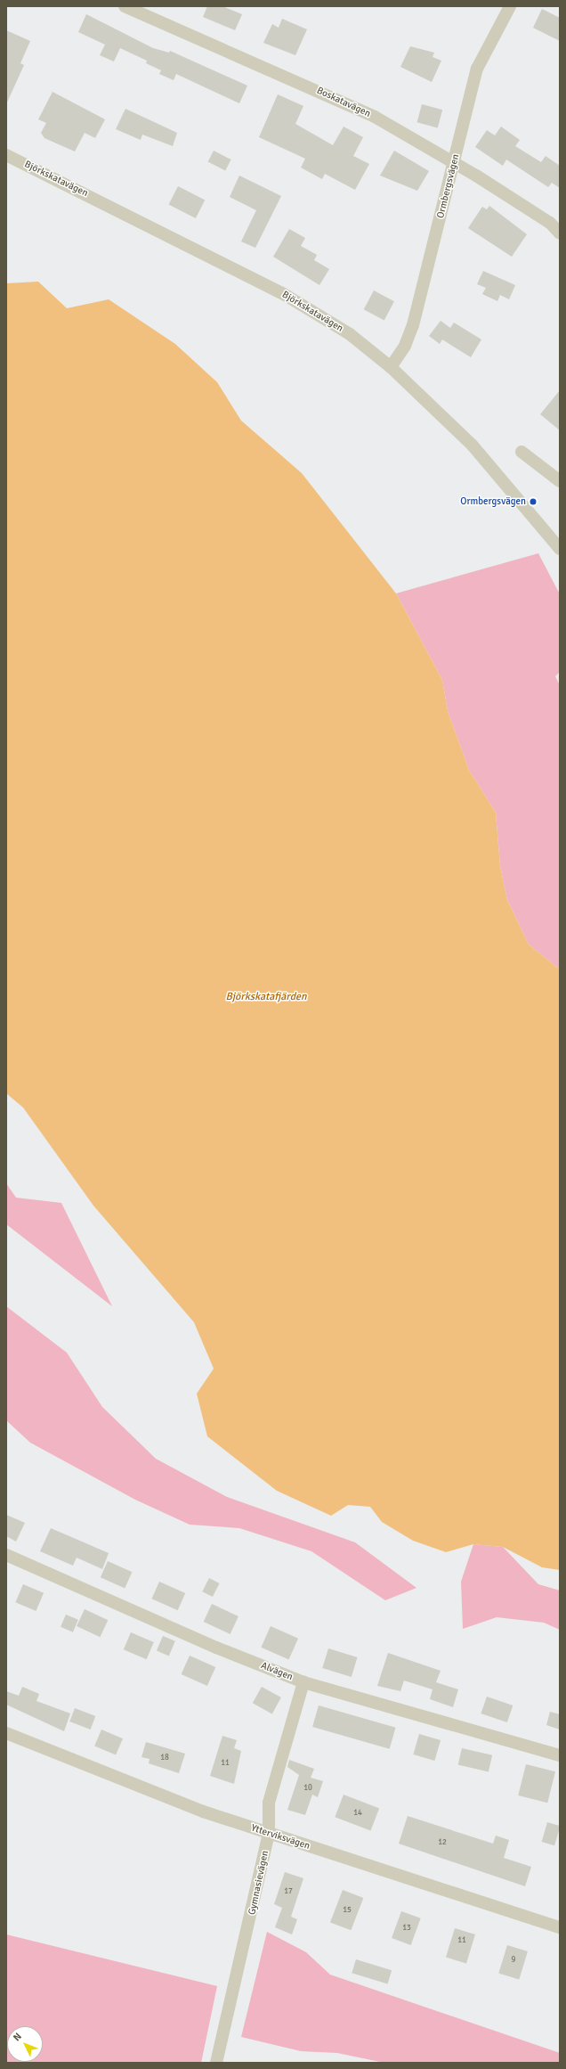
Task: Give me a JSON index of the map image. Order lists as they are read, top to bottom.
{
  "streets": {
    "street": [
      "Boskatavägen",
      "Björkskatavägen",
      "Ormbergsvägen",
      "Alvägen",
      "Ytterviksvägen",
      "Gymnasievägen"
    ]
  },
  "crossings": [
    ["Boskatavägen", "Ormbergsvägen"],
    ["Björkskatavägen", "Ormbergsvägen"],
    ["Alvägen", "Gymnasievägen"],
    ["Ytterviksvägen", "Gymnasievägen"]
  ],
  "water": ["Björkskatafjärden"],
  "places": ["Ormbergsvägen"],
  "house_numbers": [
    "18",
    "11",
    "10",
    "14",
    "12",
    "17",
    "15",
    "13",
    "11",
    "9"
  ],
  "north": "top left"
}
